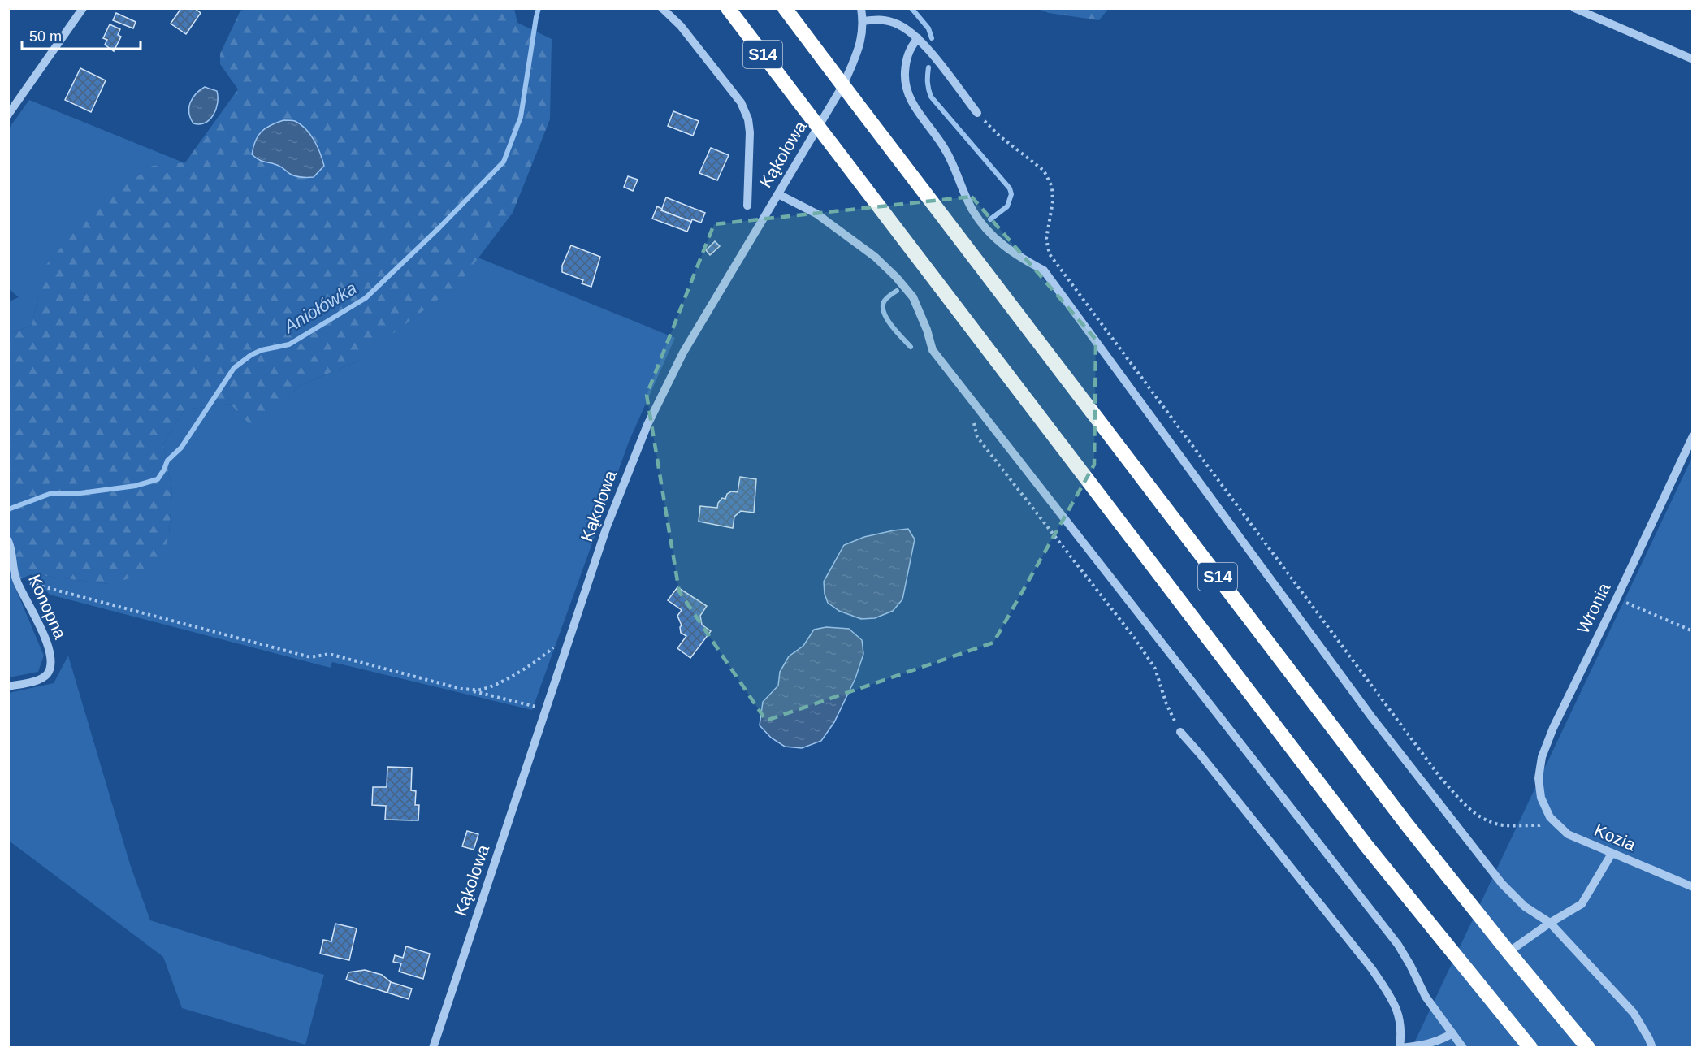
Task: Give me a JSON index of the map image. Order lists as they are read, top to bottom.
{
  "streets": {
    "highway": ["S14"],
    "street": [
      "Kąkolowa",
      "Konopna",
      "Wronia",
      "Kozia"
    ]
  },
  "crossings": [
    ["Wronia", "Kozia"]
  ],
  "water": ["Aniołówka"],
  "scale_bar": "50 m"
}
